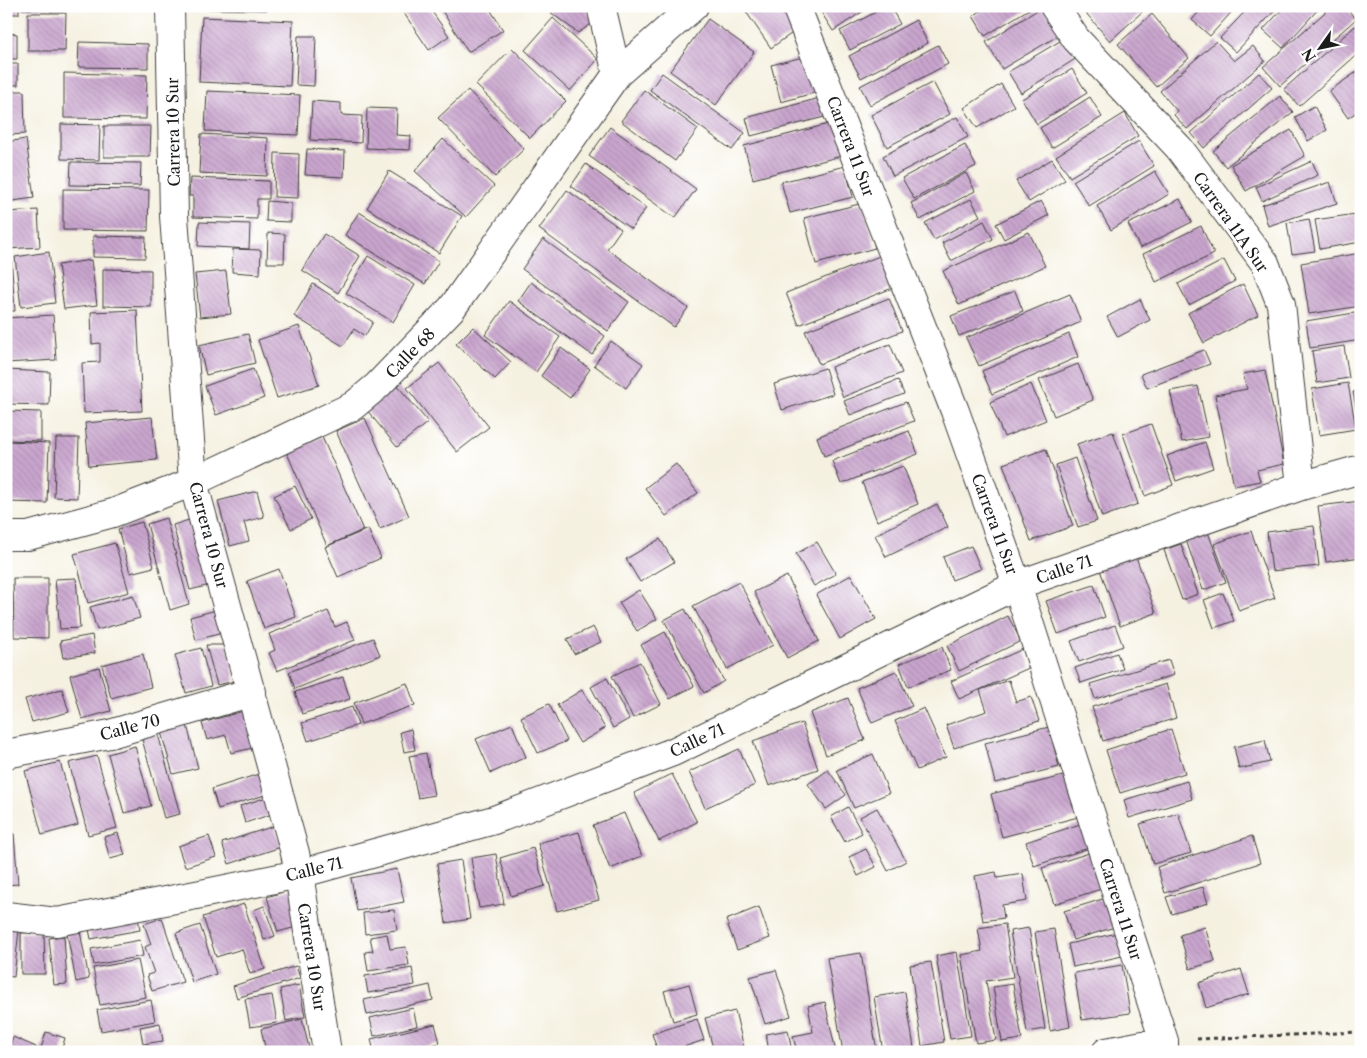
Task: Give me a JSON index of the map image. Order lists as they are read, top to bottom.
{
  "streets": {
    "street": [
      "Carrera 10 Sur",
      "Carrera 11 Sur",
      "Carrera 11A Sur",
      "Calle 68",
      "Calle 71",
      "Calle 70"
    ]
  },
  "crossings": [
    ["Carrera 10 Sur", "Calle 68"],
    ["Carrera 10 Sur", "Calle 71"],
    ["Carrera 10 Sur", "Calle 70"],
    ["Carrera 11 Sur", "Calle 71"],
    ["Carrera 11A Sur", "Calle 71"]
  ],
  "north": "bottom left"
}
